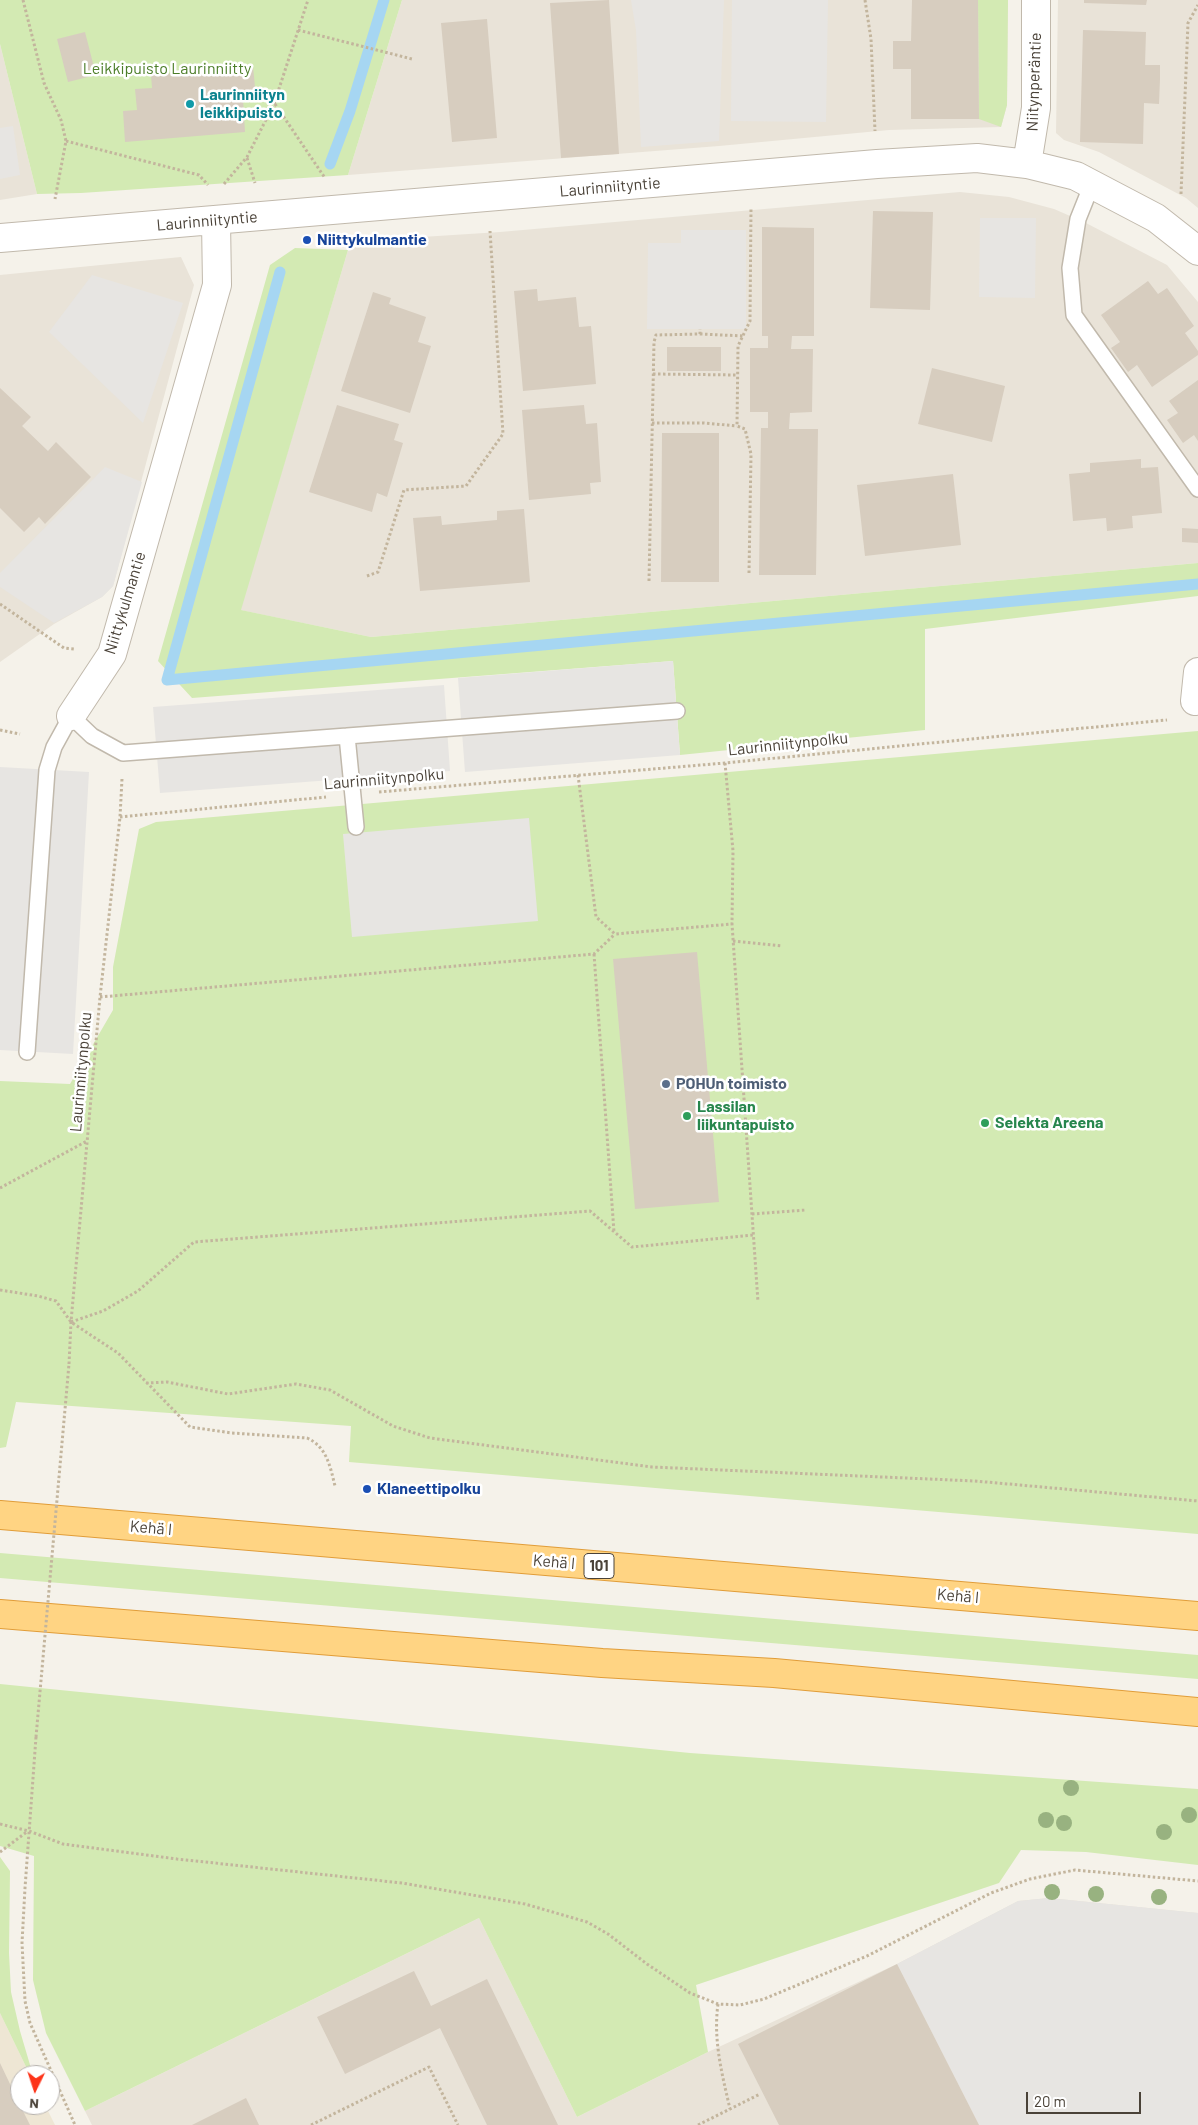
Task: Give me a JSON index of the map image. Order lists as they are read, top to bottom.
{
  "streets": {
    "highway": ["Kehä I", "101"],
    "street": ["Niitynperäntie", "Laurinniityntie", "Niittykulmantie"],
    "path": ["Laurinniitynpolku"]
  },
  "crossings": [
    ["Niitynperäntie", "Laurinniityntie"],
    ["Laurinniityntie", "Niittykulmantie"]
  ],
  "parks": ["Leikkipuisto Laurinniitty"],
  "places": [
    "Laurinniityn leikkipuisto",
    "Niittykulmantie",
    "POHUn toimisto",
    "Lassilan liikuntapuisto",
    "Selekta Areena",
    "Klaneettipolku"
  ],
  "scale_bar": "20 m",
  "north": "bottom"
}
